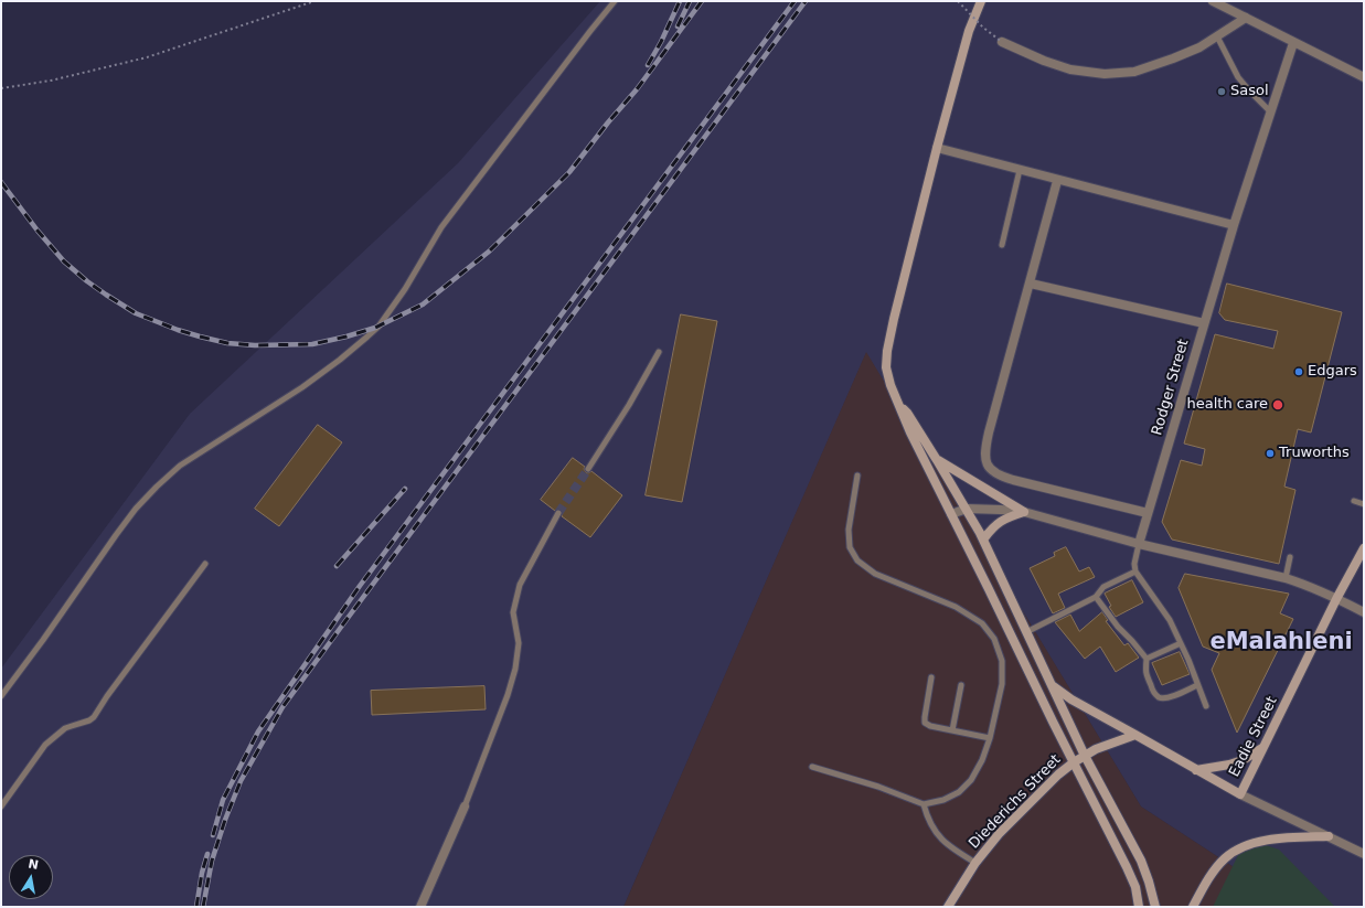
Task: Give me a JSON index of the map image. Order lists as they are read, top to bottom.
{
  "streets": {
    "main road": ["Eadie Street", "Diederichs Street"],
    "street": ["Rodger Street"]
  },
  "districts": ["eMalahleni"],
  "places": [
    "Sasol",
    "Edgars",
    "health care",
    "Truworths"
  ],
  "north": "top"
}
